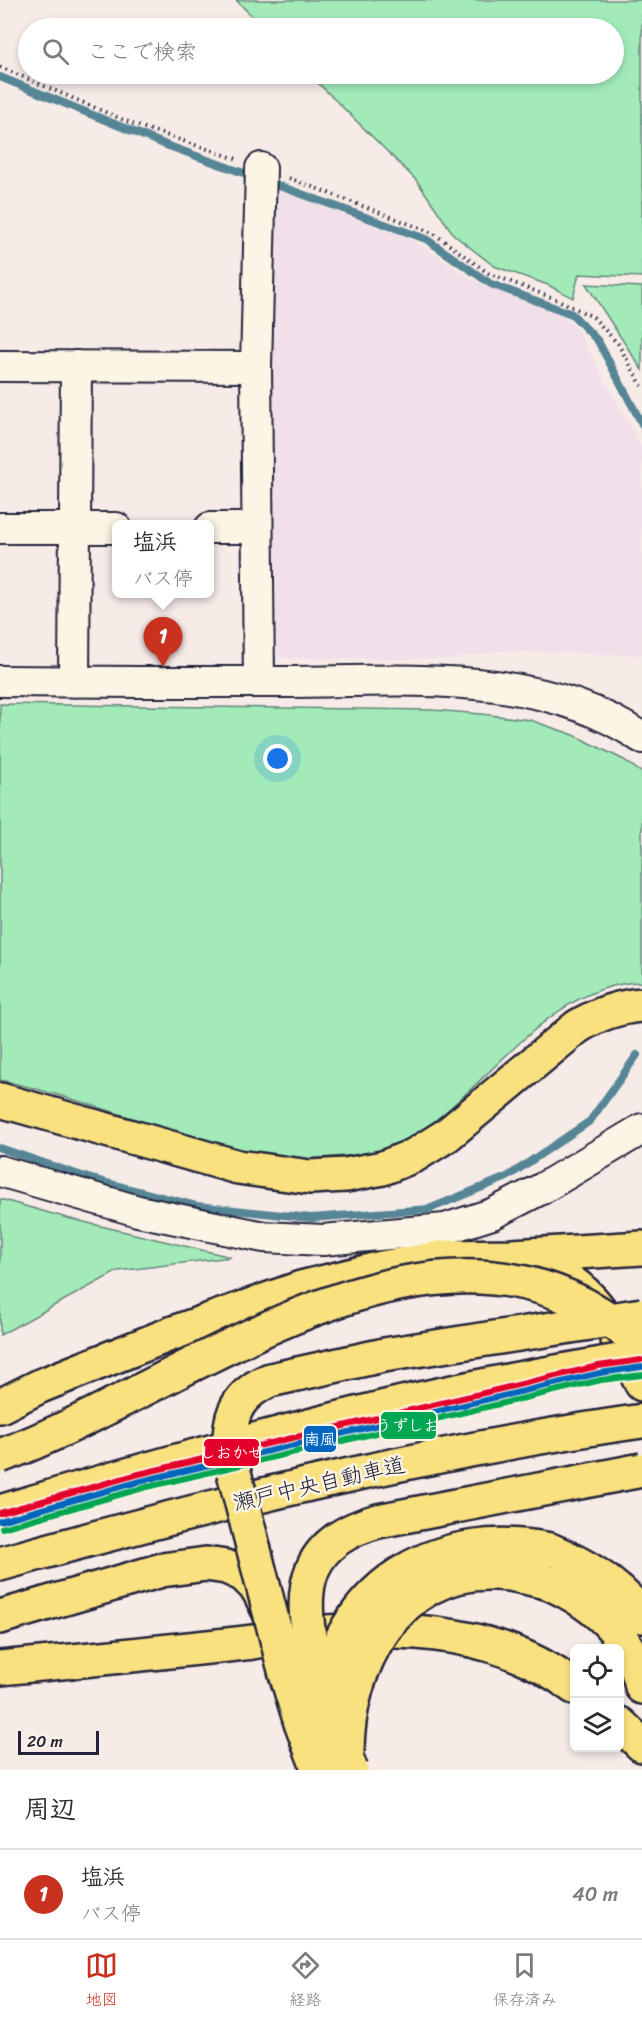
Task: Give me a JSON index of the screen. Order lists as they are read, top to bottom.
{
  "streets": {
    "highway": ["瀬戸中央自動車道"]
  },
  "lines": ["transit line しおかぜ", "transit line 南風", "transit line うずしお"],
  "scale_bar": "20 m",
  "page": {
    "search": "ここで検索",
    "popup": ["塩浜", "バス停"],
    "pins": "1",
    "scale": "20 m",
    "heading": "周辺",
    "list": [
      {
        "mark": "1",
        "name": "塩浜",
        "note": "バス停",
        "value": "40 m"
      }
    ],
    "nav": ["地図", "経路", "保存済み"]
  }
}
